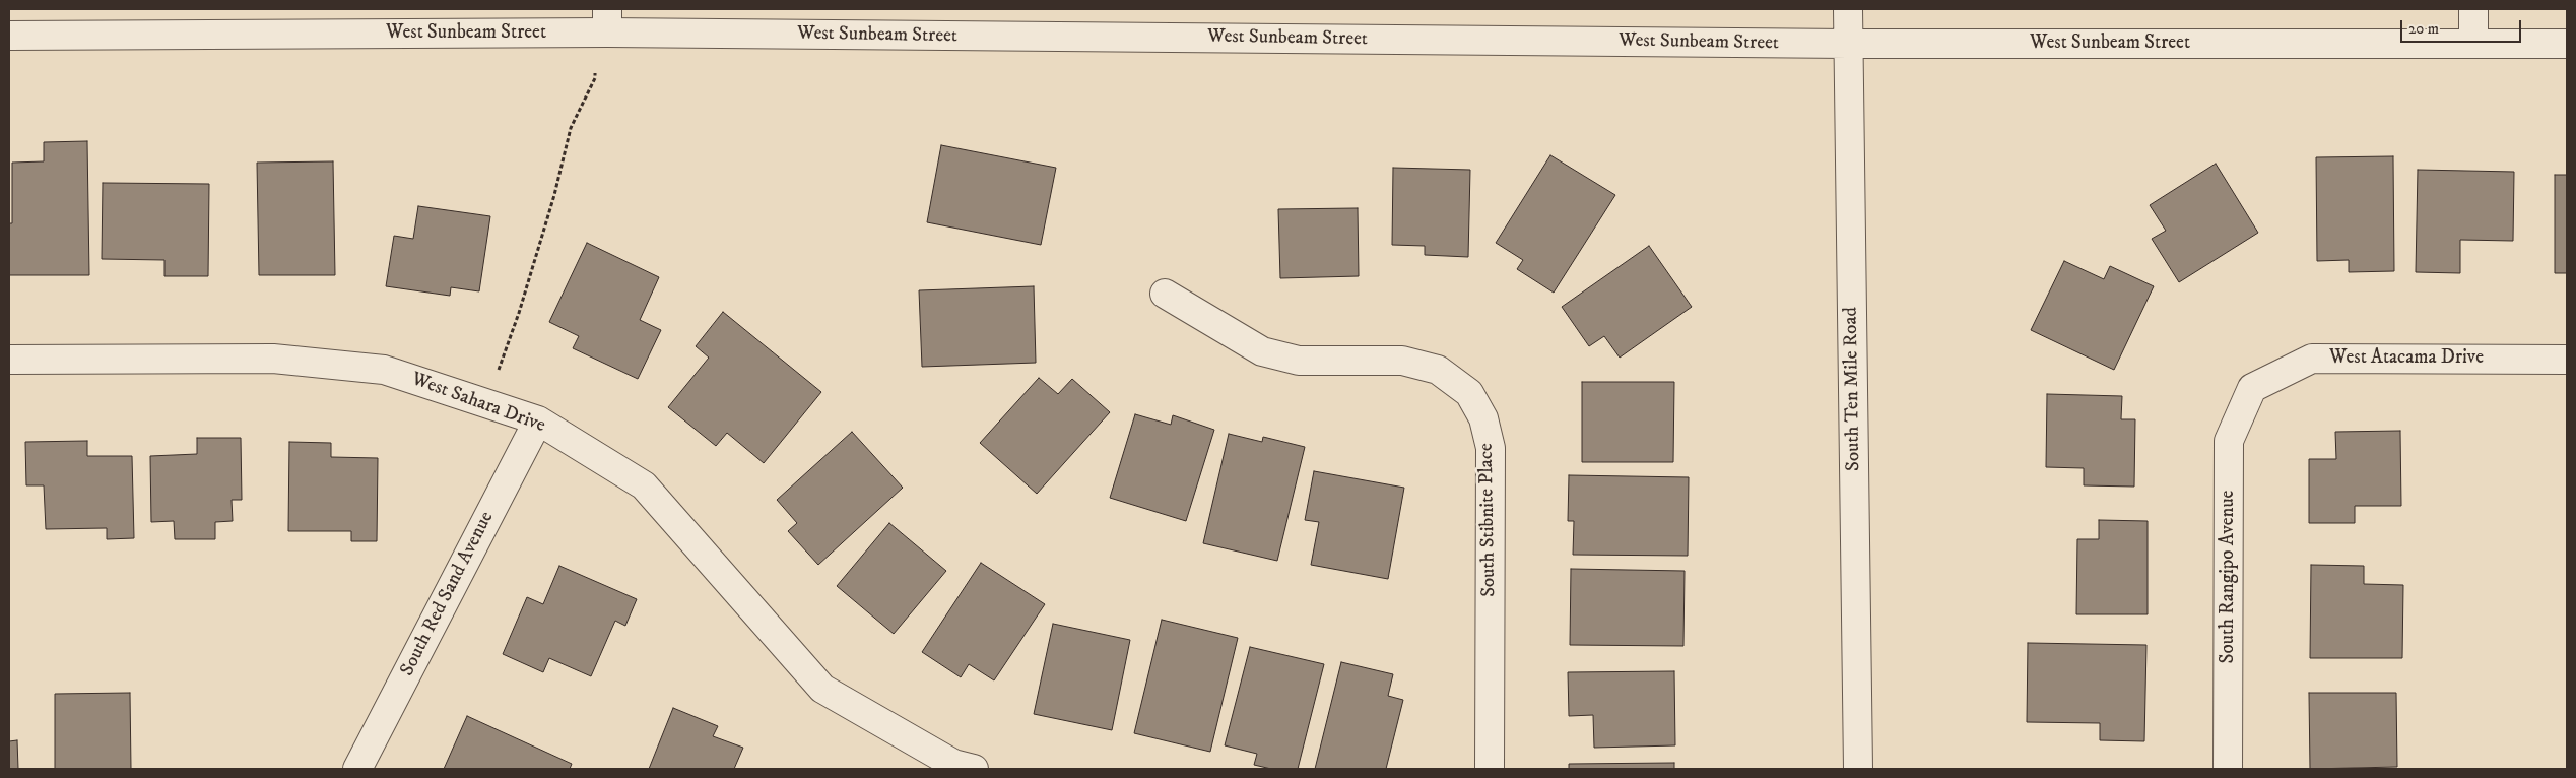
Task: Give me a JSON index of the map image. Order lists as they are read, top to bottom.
{
  "streets": {
    "street": [
      "West Sunbeam Street",
      "West Atacama Drive",
      "South Ten Mile Road",
      "West Sahara Drive",
      "South Stibnite Place",
      "South Rangipo Avenue",
      "South Red Sand Avenue"
    ]
  },
  "crossings": [
    ["West Sunbeam Street", "South Ten Mile Road"],
    ["West Atacama Drive", "South Rangipo Avenue"],
    ["West Sahara Drive", "South Red Sand Avenue"]
  ],
  "scale_bar": "20 m"
}
